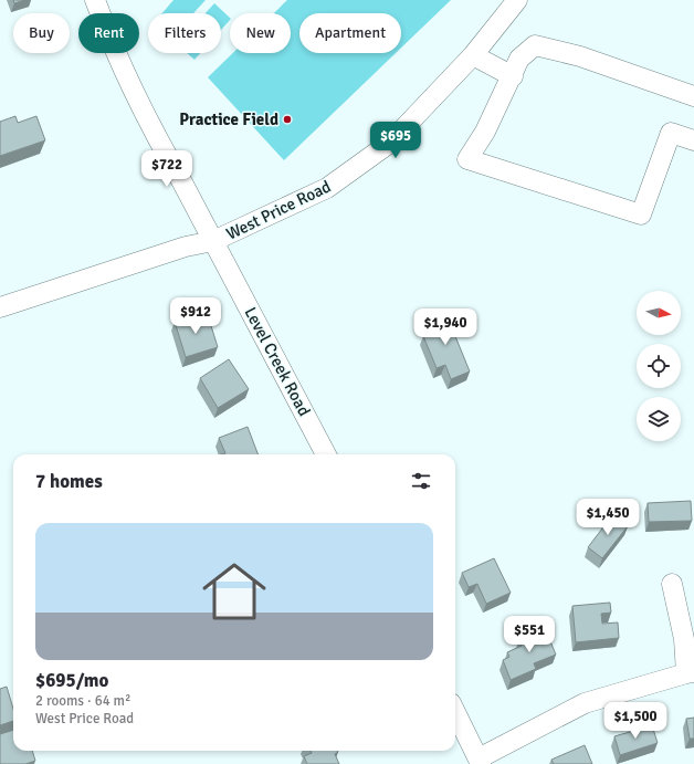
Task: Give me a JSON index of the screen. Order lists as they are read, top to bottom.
{
  "streets": {
    "street": ["West Price Road", "Level Creek Road"]
  },
  "crossings": [
    ["West Price Road", "Level Creek Road"]
  ],
  "places": ["Practice Field"],
  "north": "right",
  "page": {
    "chip": [
      "Buy",
      "Rent",
      "Filters",
      "New",
      "Apartment"
    ],
    "price": [
      "$695",
      "$722",
      "$912",
      "$1,940",
      "$1,450",
      "$551",
      "$1,500"
    ],
    "heading": "7 homes",
    "list": [
      {
        "name": "$695/mo",
        "note": "2 rooms · 64 m² · West Price Road"
      }
    ]
  }
}
